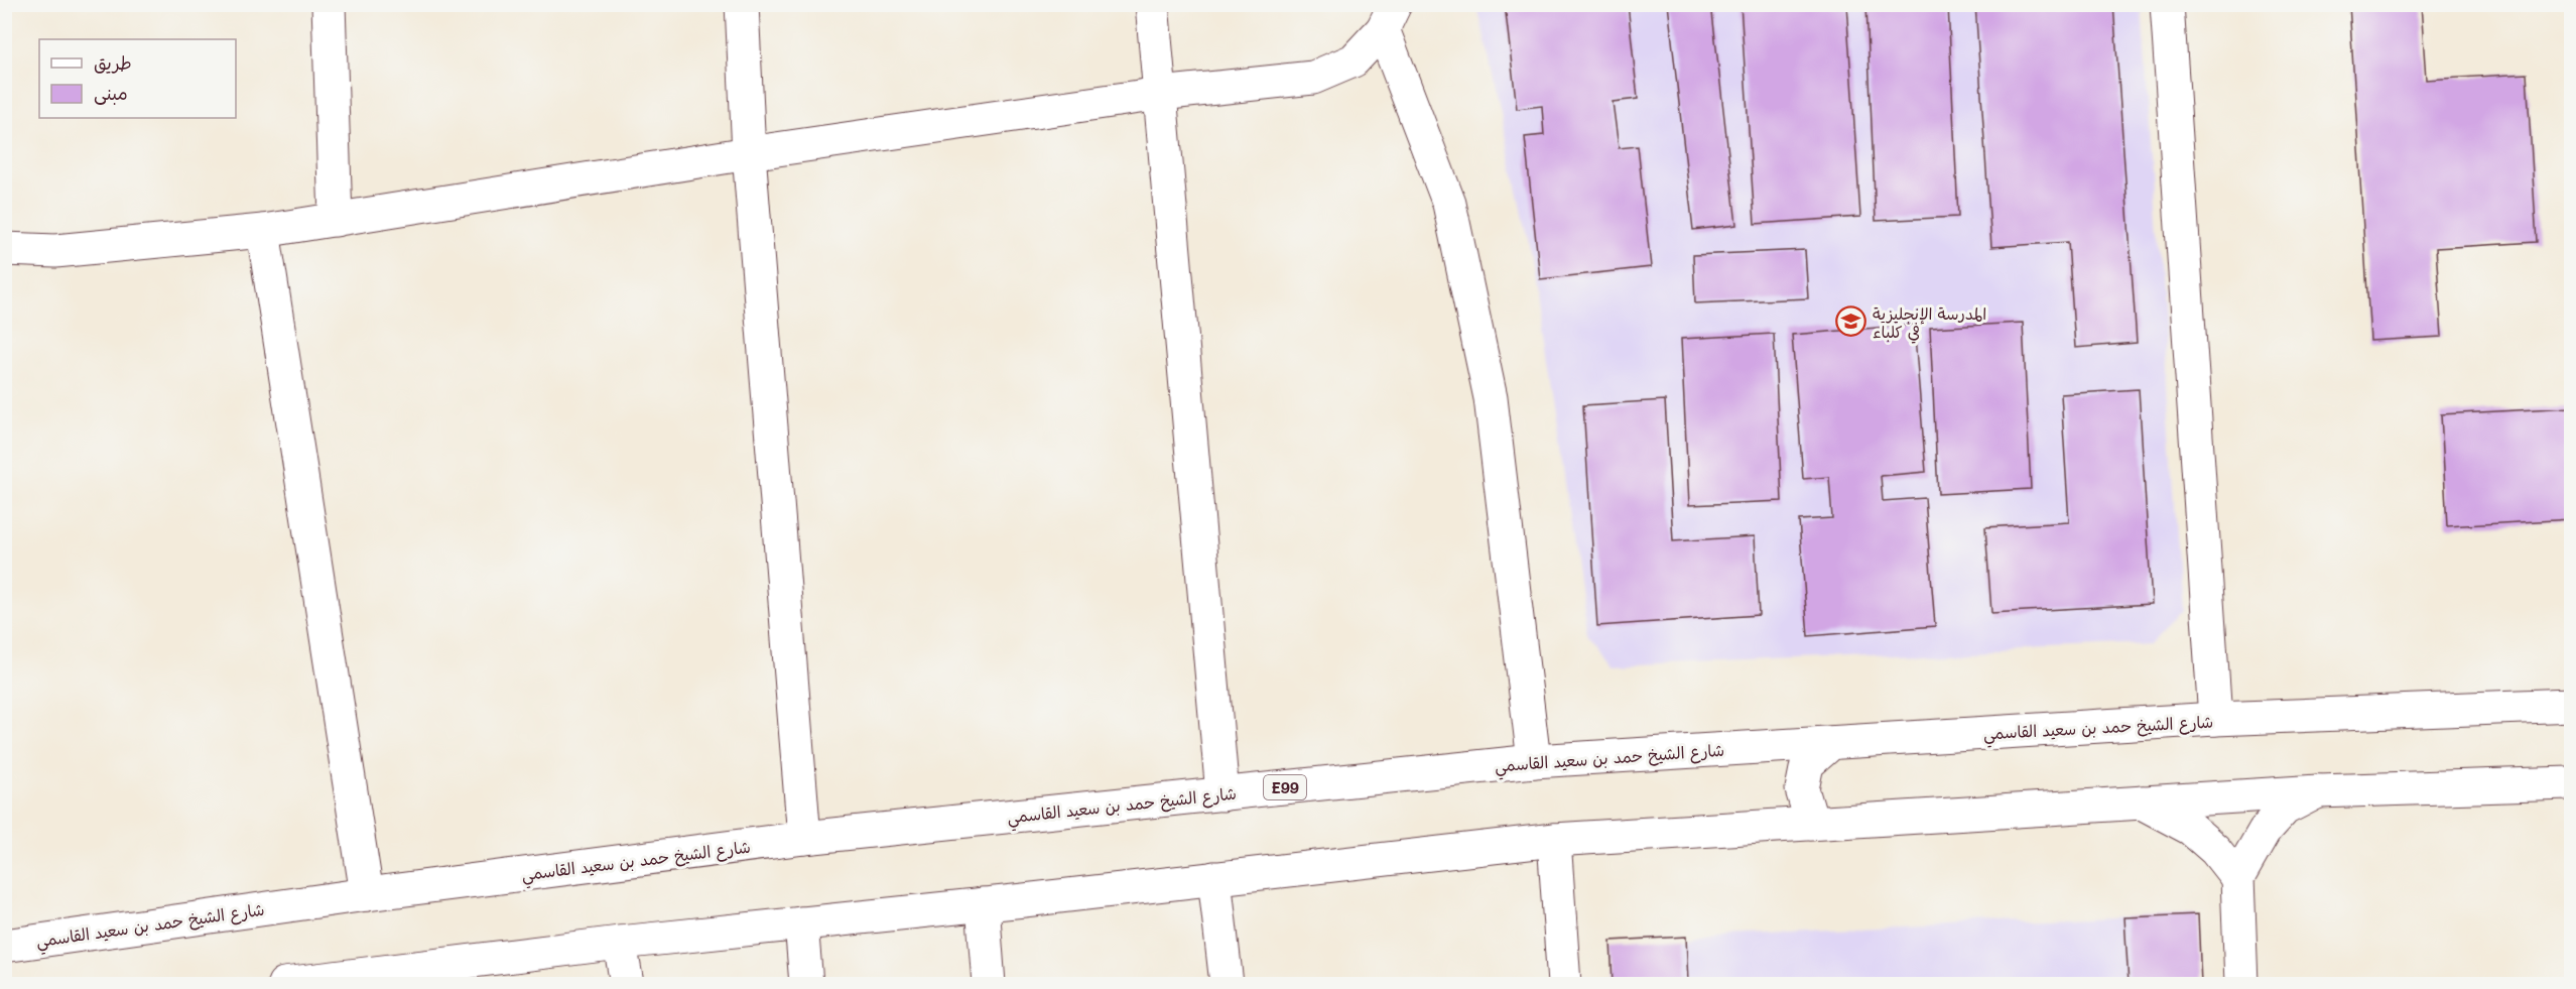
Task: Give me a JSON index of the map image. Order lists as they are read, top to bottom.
{
  "streets": {
    "street": ["شارع الشيخ حمد بن سعيد القاسمي", "E99"]
  },
  "places": {
    "school or university": ["المدرسة الإنجليزية في كلباء"]
  },
  "legend": ["طريق", "مبنى"]
}
